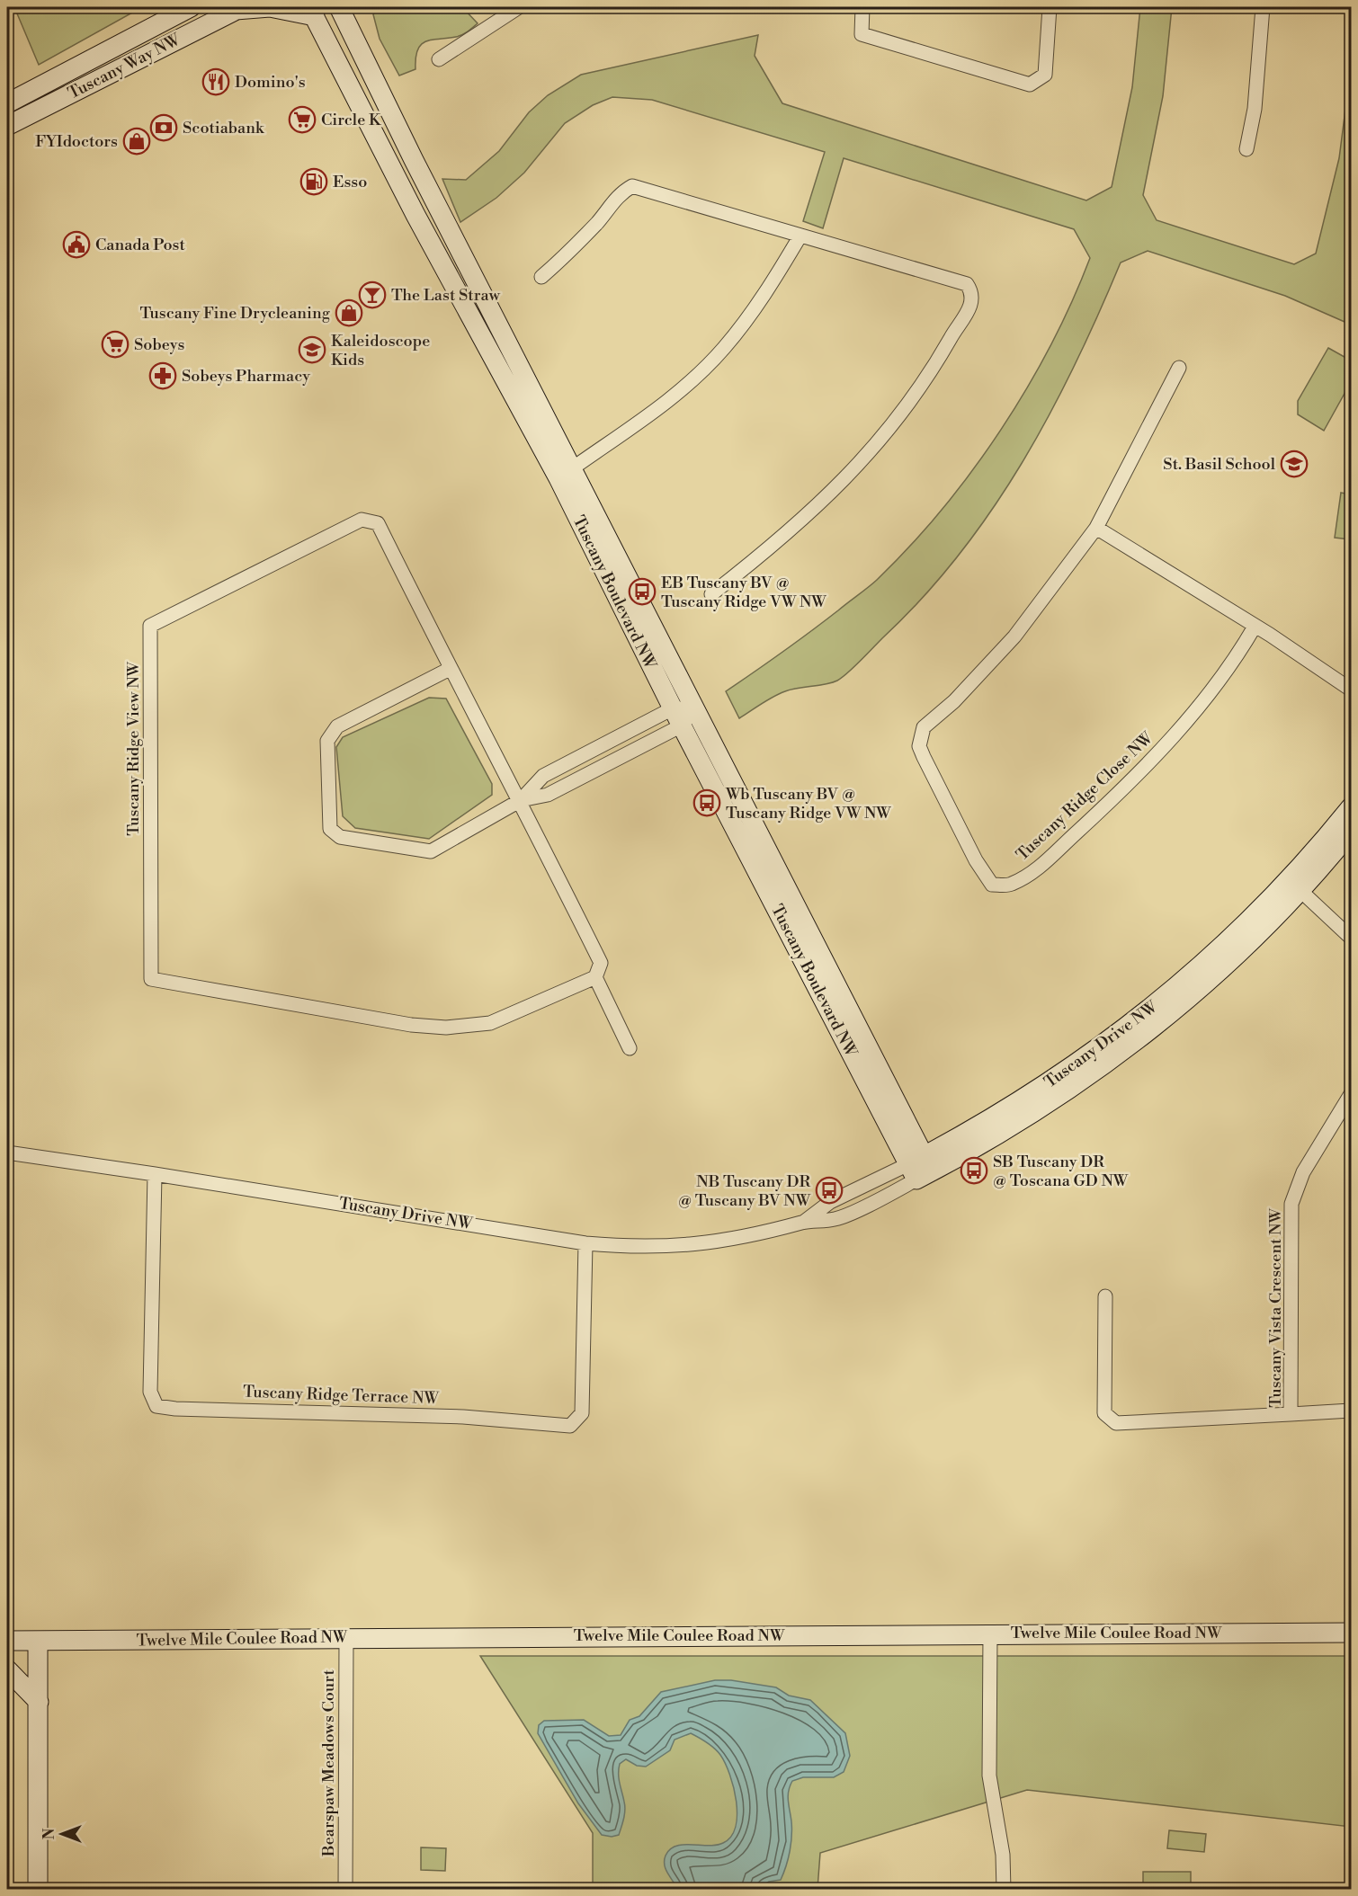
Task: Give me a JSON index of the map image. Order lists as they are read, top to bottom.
{
  "streets": {
    "street": [
      "Tuscany Way NW",
      "Tuscany Boulevard NW",
      "Tuscany Ridge View NW",
      "Tuscany Ridge Close NW",
      "Tuscany Drive NW",
      "Tuscany Vista Crescent NW",
      "Tuscany Ridge Terrace NW",
      "Twelve Mile Coulee Road NW",
      "Bearspaw Meadows Court"
    ]
  },
  "crossings": [
    ["Tuscany Boulevard NW", "Tuscany Drive NW"],
    ["Tuscany Drive NW", "Tuscany Ridge Terrace NW"],
    ["Twelve Mile Coulee Road NW", "Bearspaw Meadows Court"]
  ],
  "places": {
    "restaurant": ["Domino's"],
    "supermarket": ["Circle K", "Sobeys"],
    "bank": ["Scotiabank"],
    "shop": ["FYIdoctors", "Tuscany Fine Drycleaning"],
    "fuel station": ["Esso"],
    "public building": ["Canada Post"],
    "bar": ["The Last Straw"],
    "school or university": ["Kaleidoscope Kids", "St. Basil School"],
    "pharmacy": ["Sobeys Pharmacy"],
    "bus stop": [
      "EB Tuscany BV @ Tuscany Ridge VW NW",
      "Wb Tuscany BV @ Tuscany Ridge VW NW",
      "SB Tuscany DR @ Toscana GD NW",
      "NB Tuscany DR @ Tuscany BV NW"
    ]
  },
  "north": "left"
}
